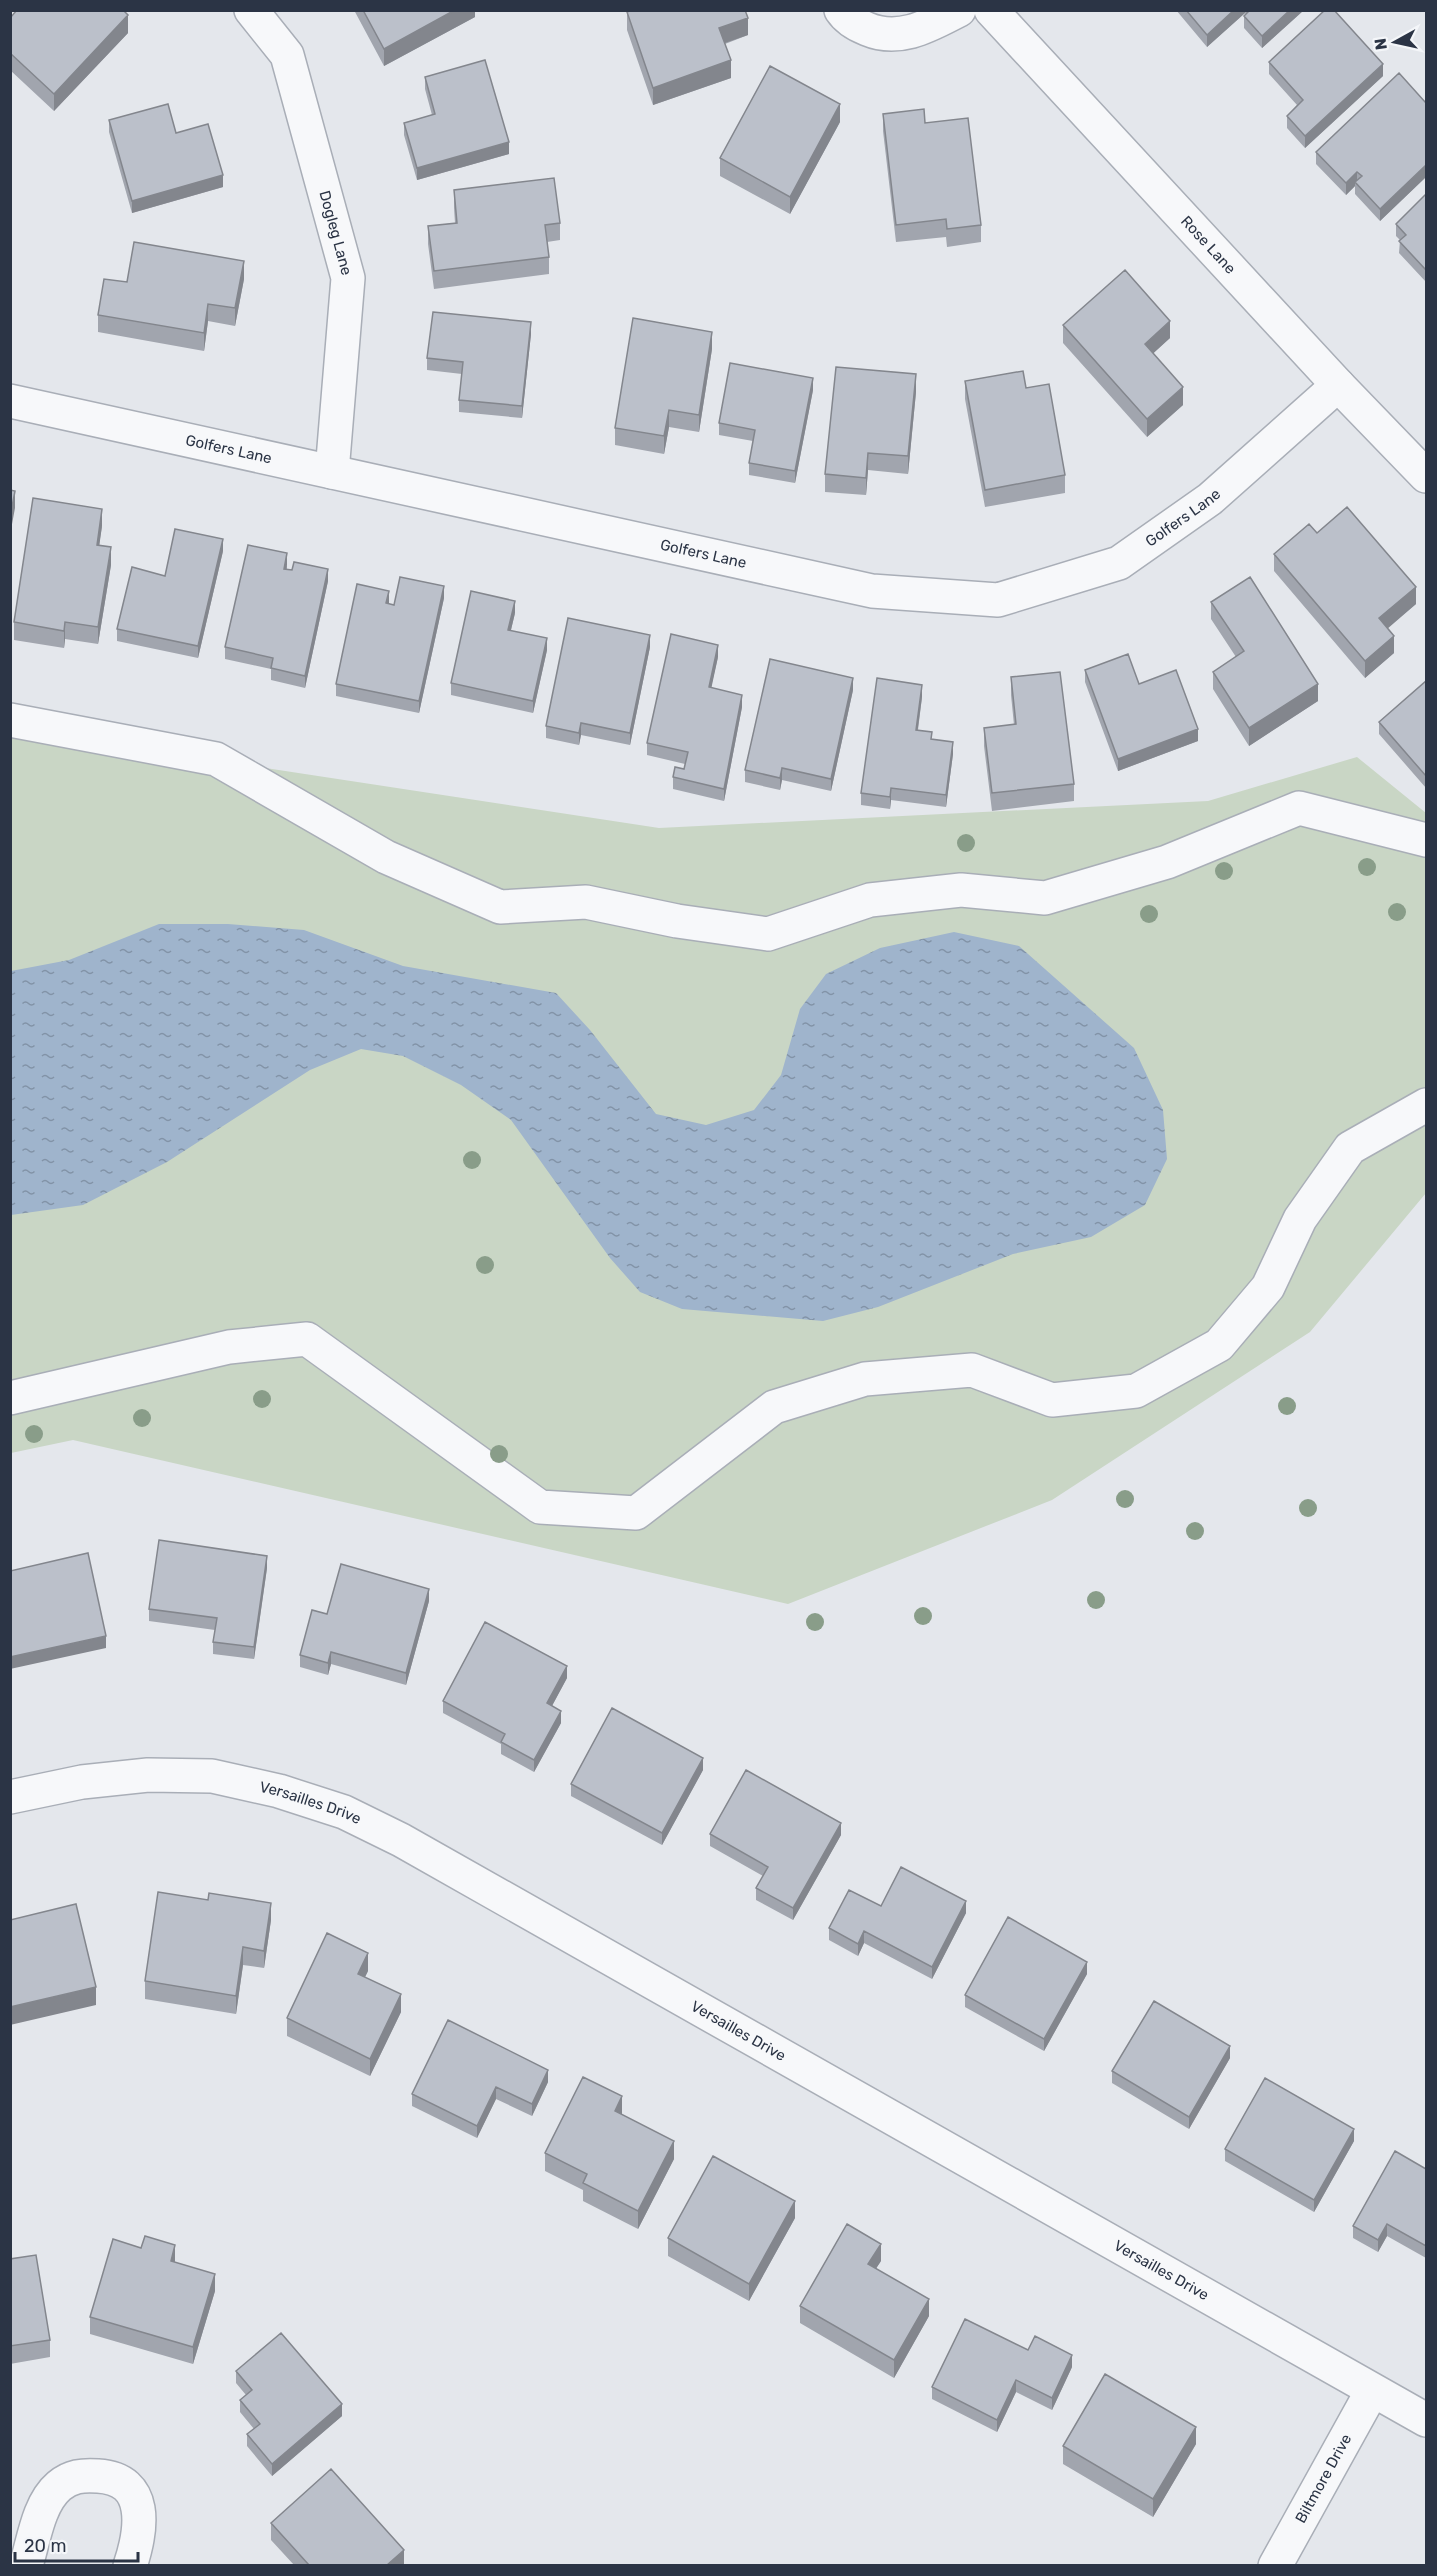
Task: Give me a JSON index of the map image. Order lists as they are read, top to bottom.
{
  "streets": {
    "street": [
      "Dogleg Lane",
      "Rose Lane",
      "Golfers Lane",
      "Versailles Drive",
      "Biltmore Drive"
    ]
  },
  "crossings": [
    ["Dogleg Lane", "Golfers Lane"],
    ["Rose Lane", "Golfers Lane"],
    ["Versailles Drive", "Biltmore Drive"]
  ],
  "scale_bar": "20 m",
  "north": "left"
}
